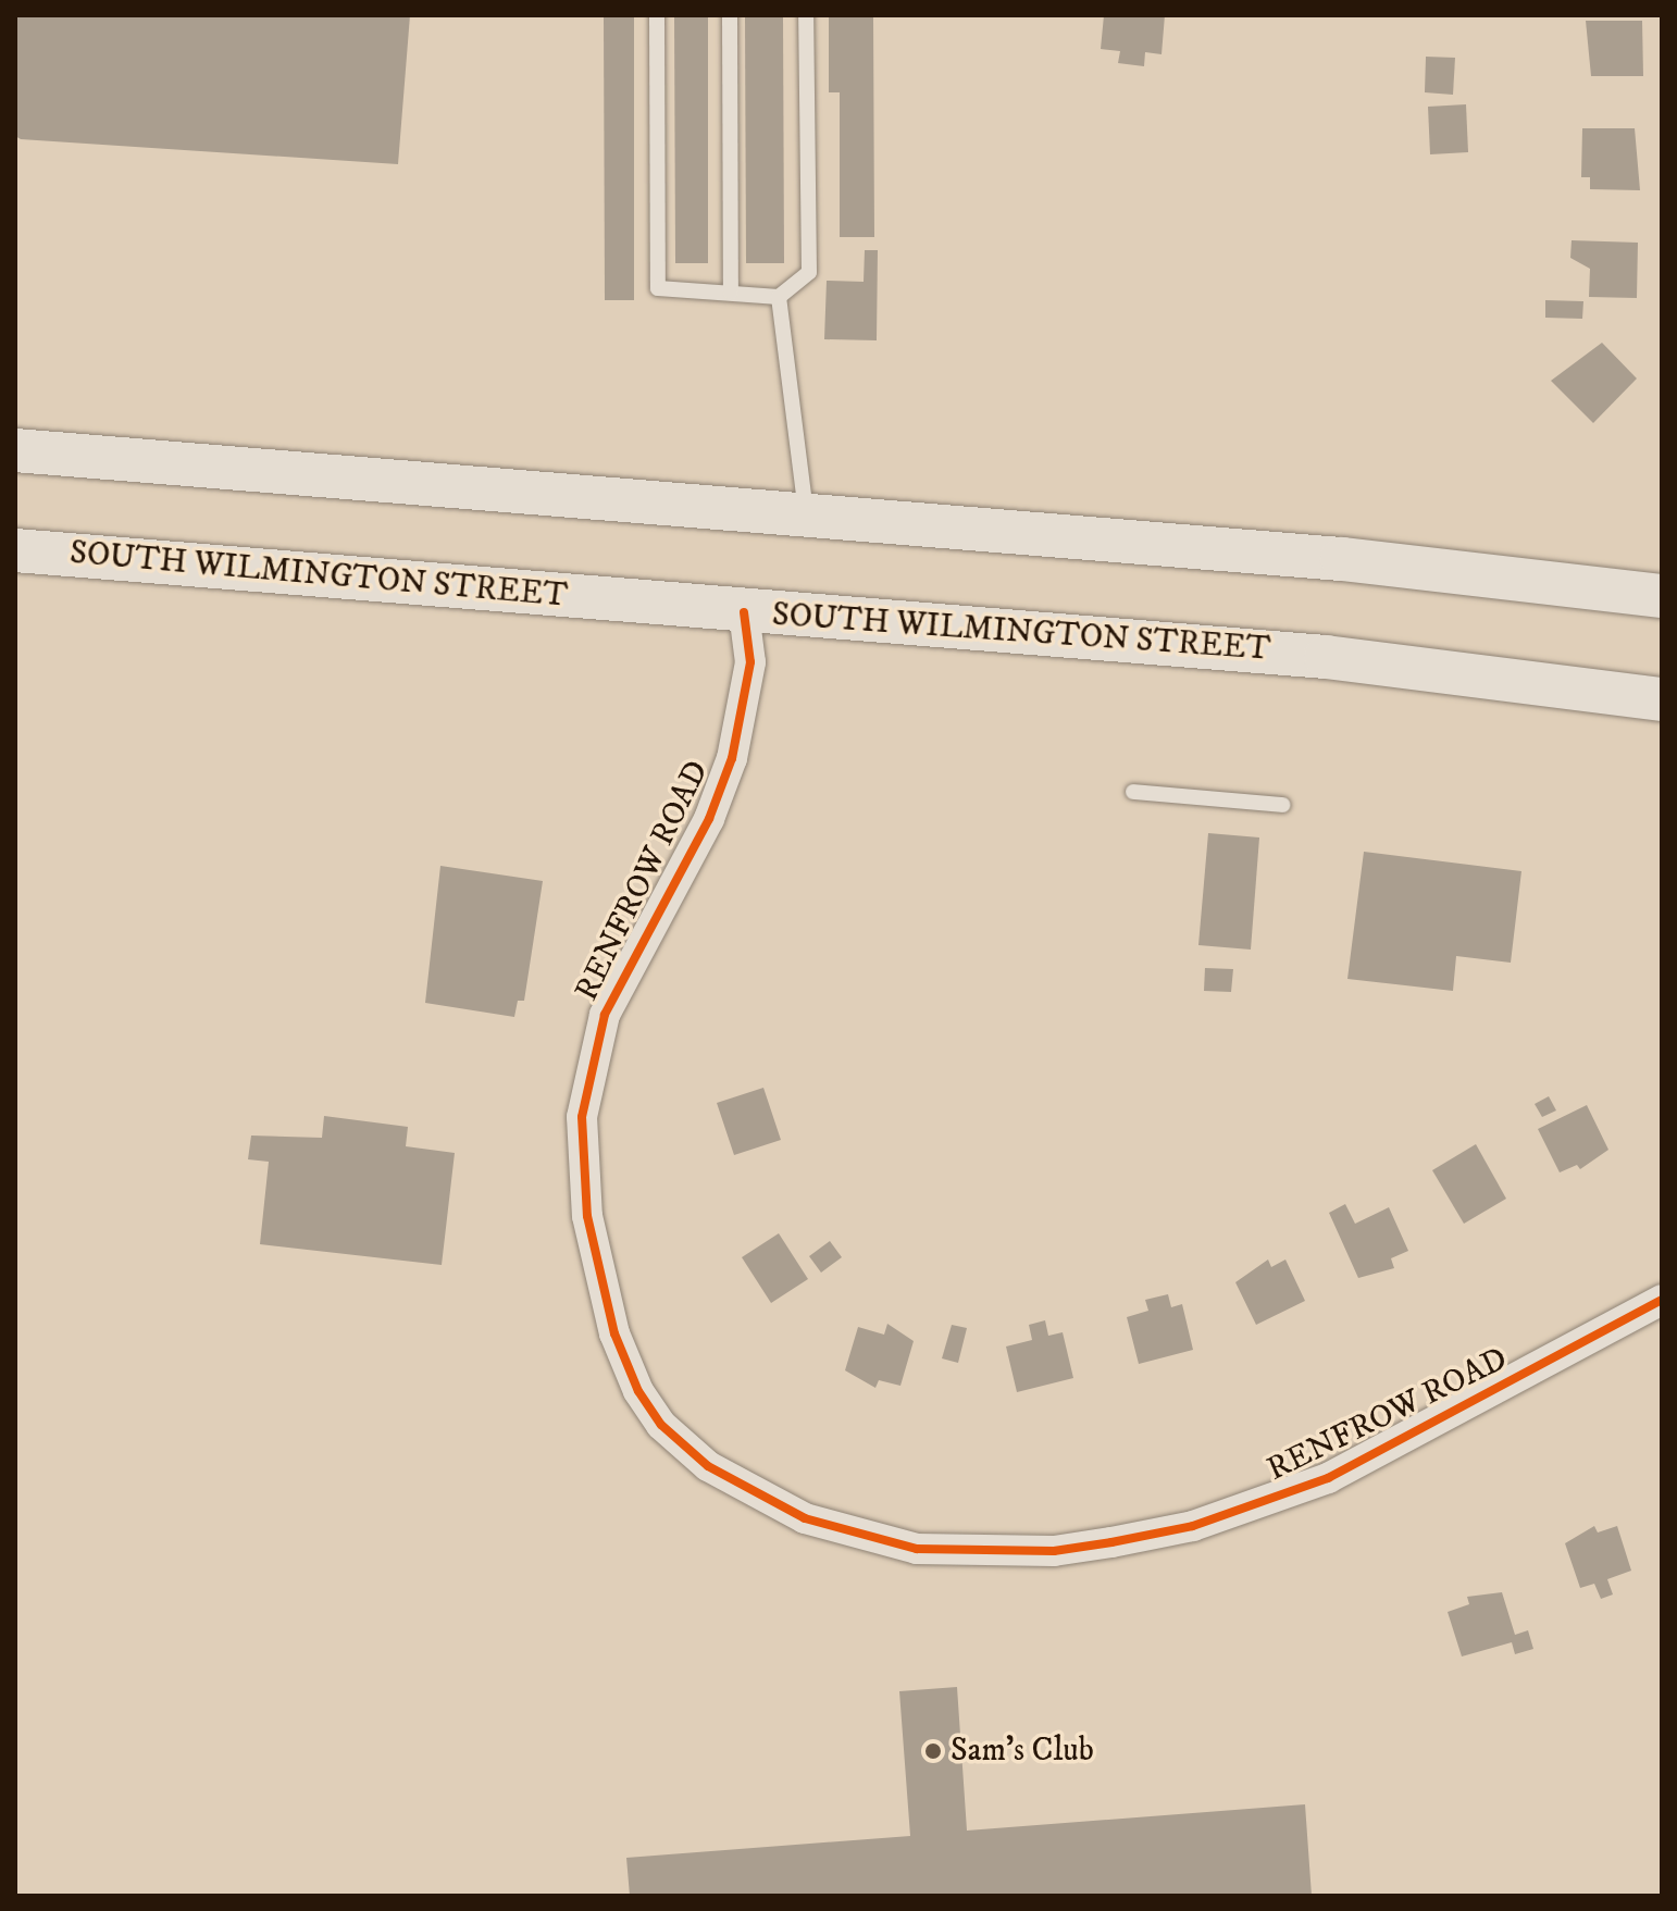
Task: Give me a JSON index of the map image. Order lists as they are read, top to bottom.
{
  "streets": {
    "main road": ["SOUTH WILMINGTON STREET"],
    "street": ["RENFROW ROAD"]
  },
  "crossings": [
    ["SOUTH WILMINGTON STREET", "RENFROW ROAD"]
  ],
  "places": ["Sam's Club"]
}
